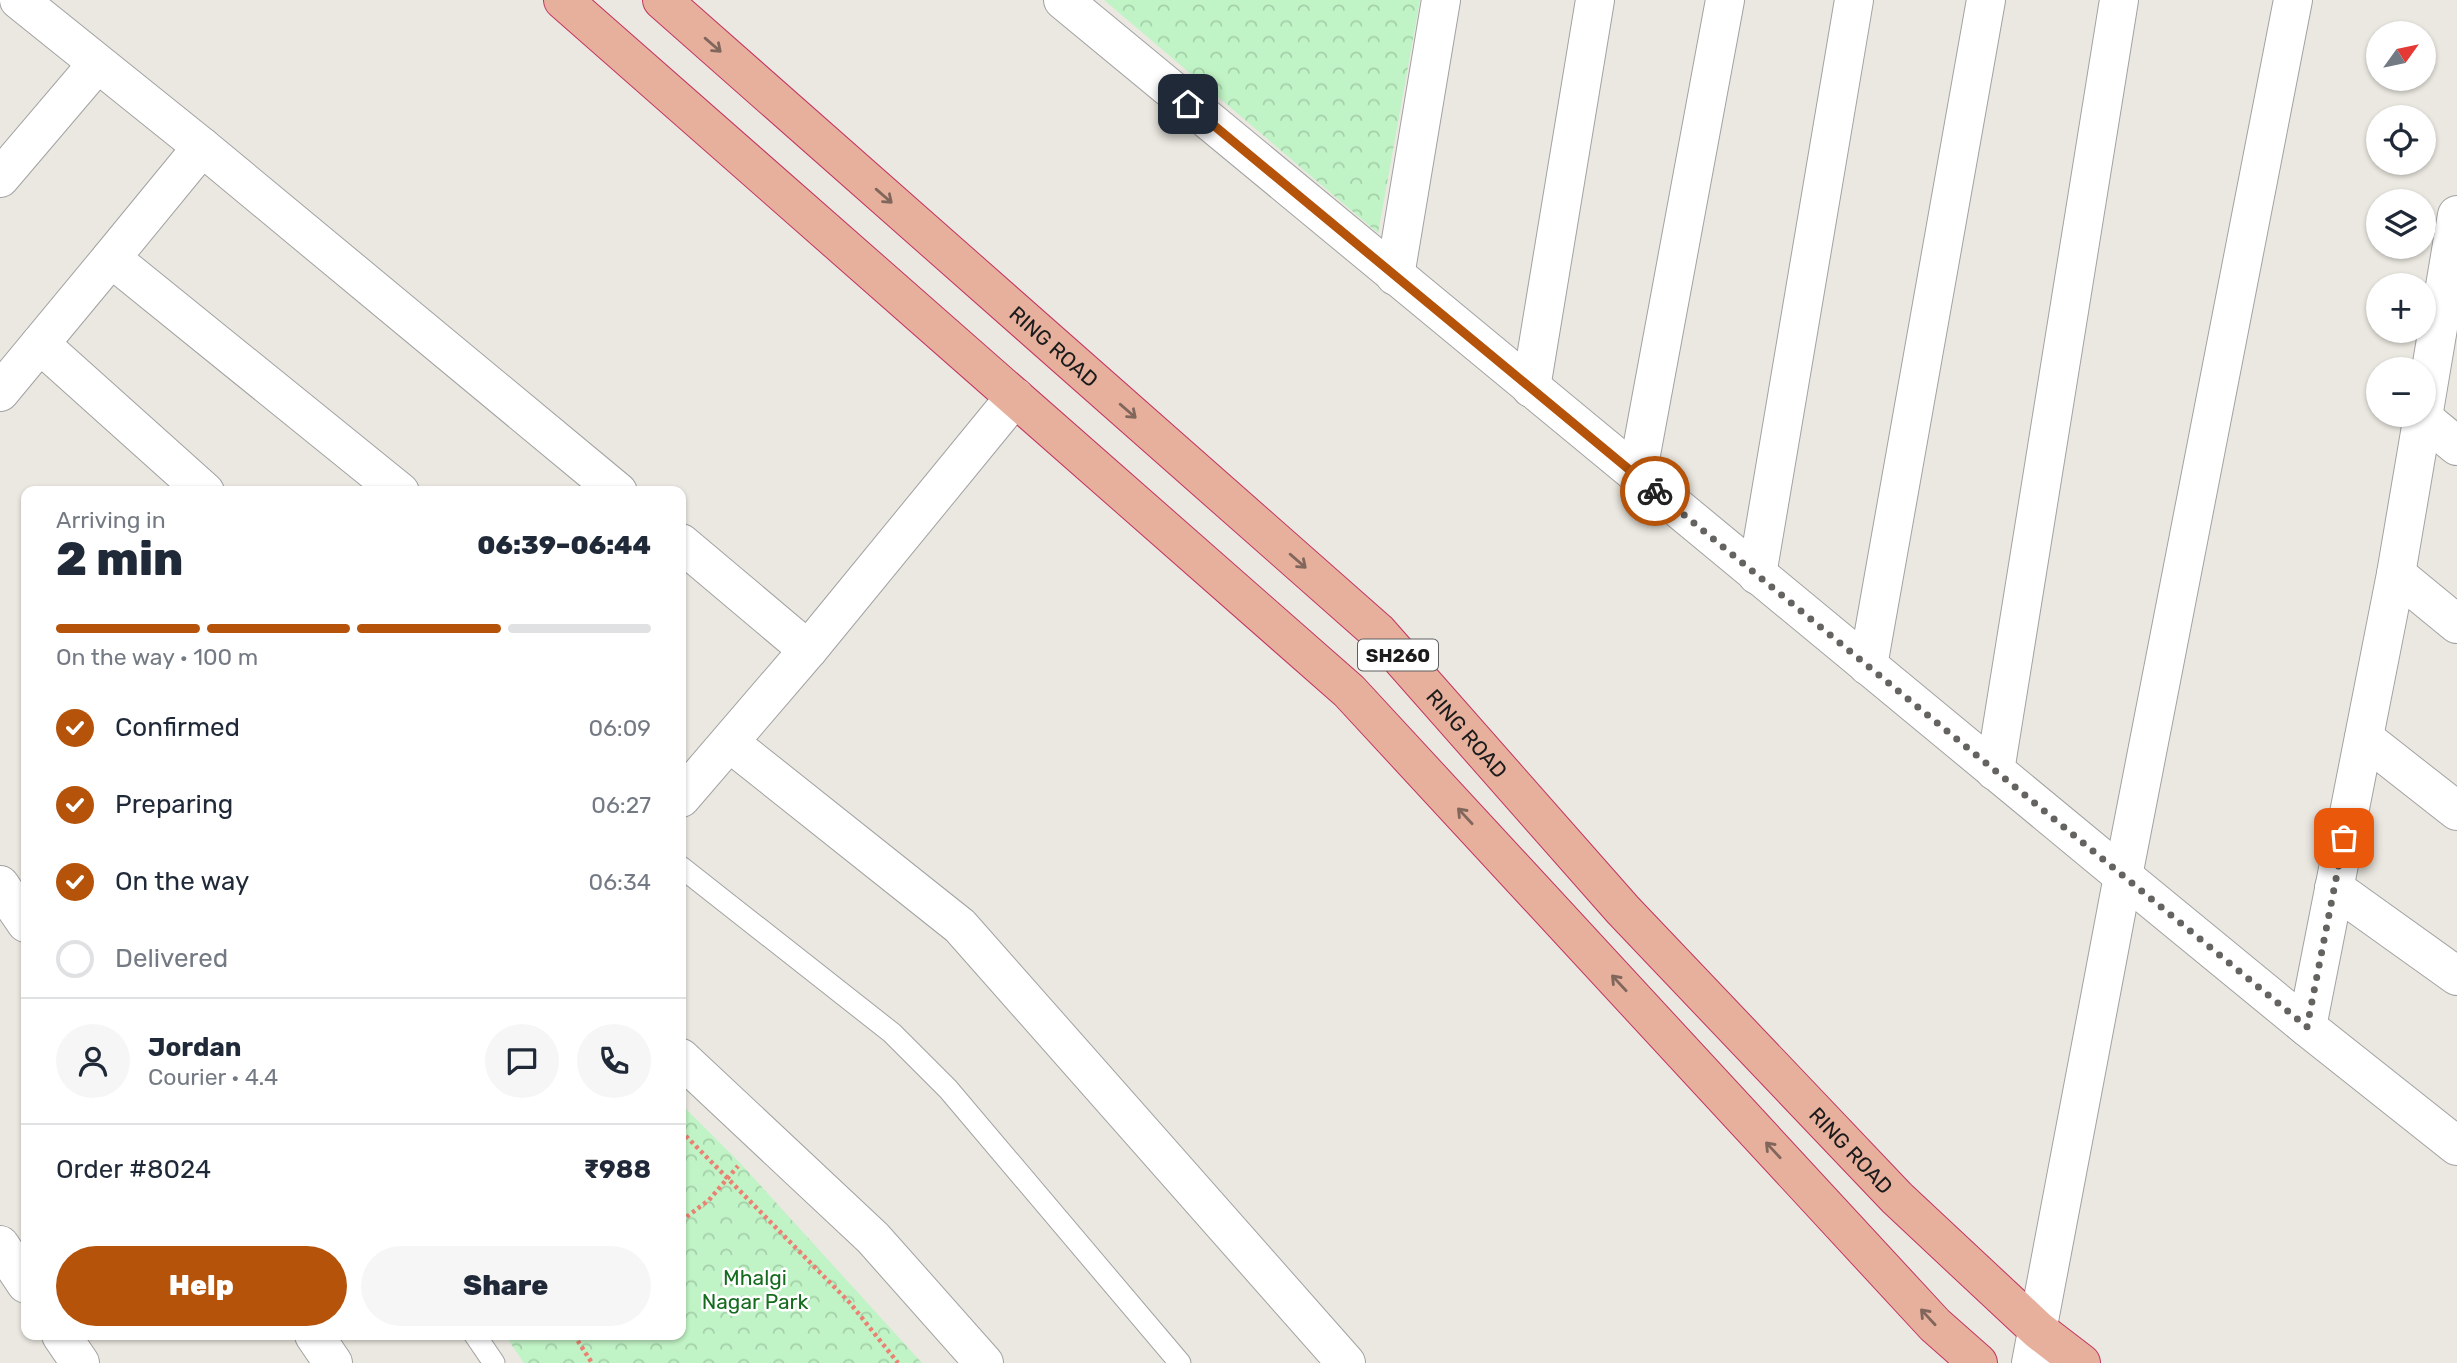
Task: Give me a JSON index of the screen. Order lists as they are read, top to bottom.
{
  "streets": {
    "highway": ["RING ROAD", "SH260"]
  },
  "parks": ["Mhalgi Nagar Park"],
  "north": "top right",
  "page": {
    "map_buttons": ["+", "−"],
    "heading": ["2 min", "Arriving in", "06:39–06:44"],
    "panel": [
      "Jordan",
      "Courier · 4.4",
      "Order #8024",
      "₹988"
    ],
    "bar": "On the way · 100 m",
    "list": [
      ["Confirmed", "06:09"],
      ["Preparing", "06:27"],
      ["On the way", "06:34"],
      "Delivered"
    ],
    "buttons": ["Help", "Share"]
  }
}
